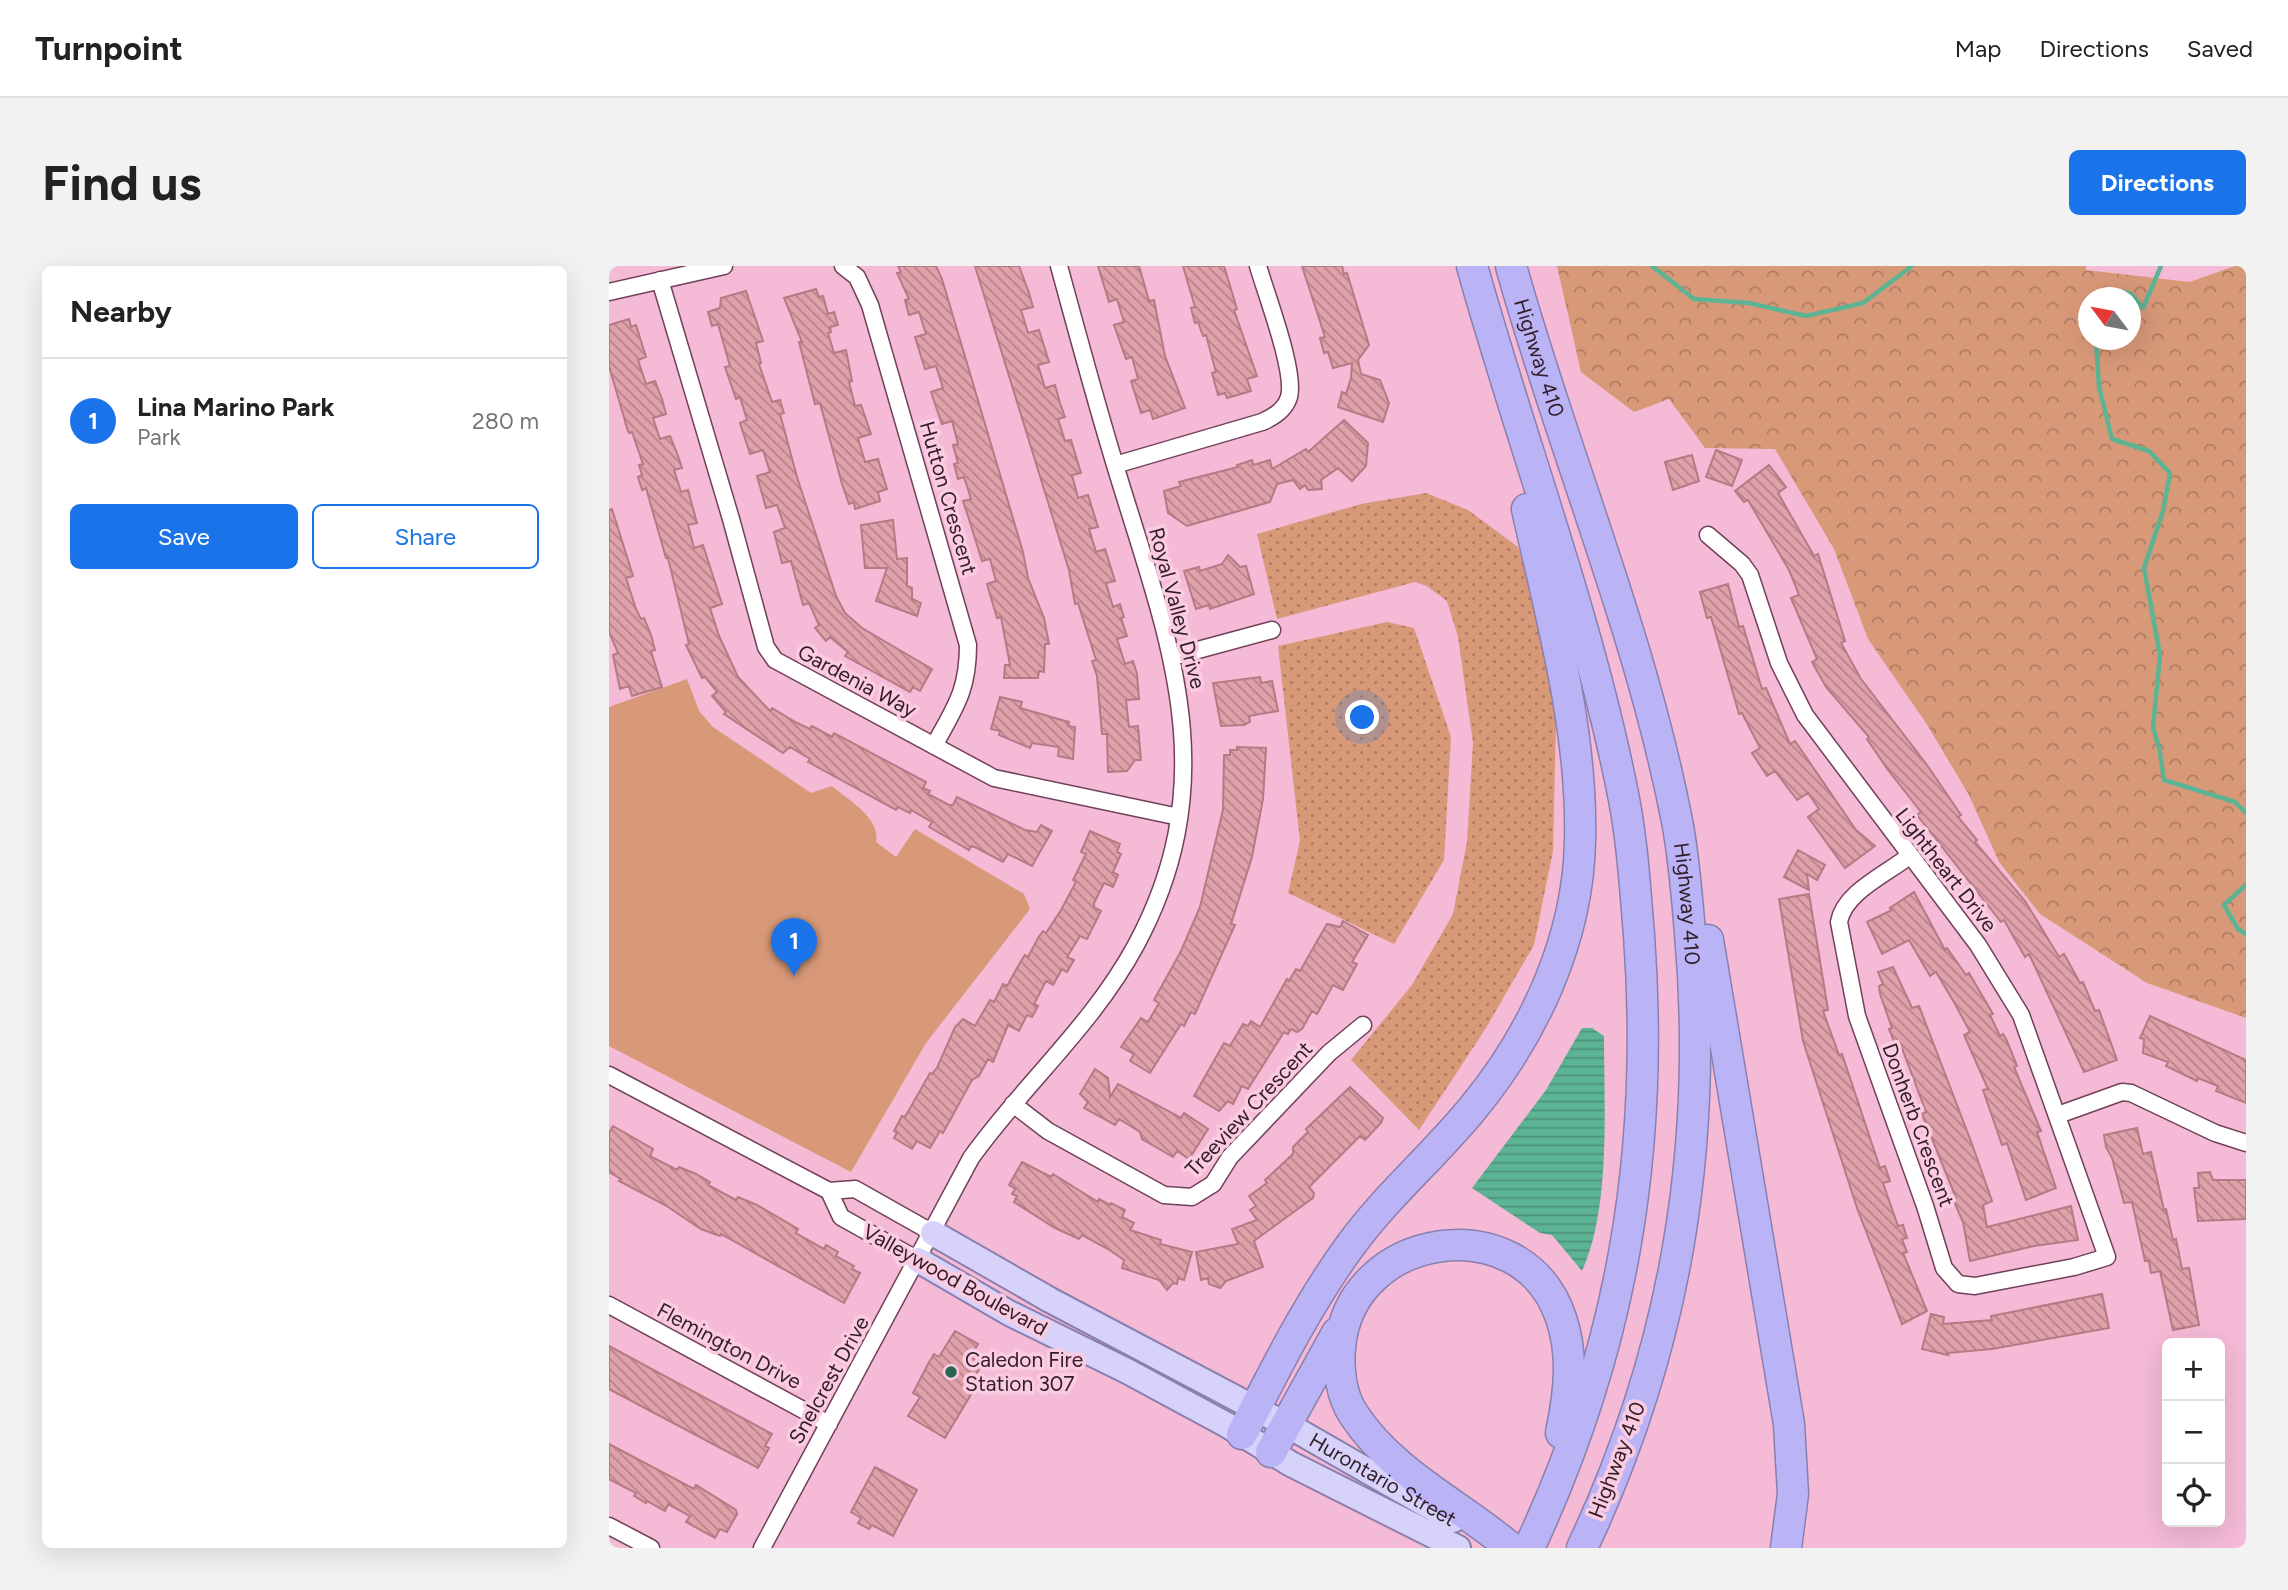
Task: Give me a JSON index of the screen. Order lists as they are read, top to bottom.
{
  "streets": {
    "highway": ["Highway 410"],
    "main road": ["Valleywood Boulevard", "Hurontario Street"],
    "street": [
      "Hutton Crescent",
      "Royal Valley Drive",
      "Gardenia Way",
      "Lightheart Drive",
      "Treeview Crescent",
      "Donherb Crescent",
      "Flemington Drive",
      "Snelcrest Drive"
    ]
  },
  "crossings": [
    ["Hutton Crescent", "Gardenia Way"],
    ["Royal Valley Drive", "Gardenia Way"],
    ["Royal Valley Drive", "Treeview Crescent"],
    ["Royal Valley Drive", "Valleywood Boulevard"],
    ["Royal Valley Drive", "Snelcrest Drive"],
    ["Lightheart Drive", "Donherb Crescent"],
    ["Valleywood Boulevard", "Snelcrest Drive"],
    ["Valleywood Boulevard", "Hurontario Street"],
    ["Flemington Drive", "Snelcrest Drive"]
  ],
  "places": ["Caledon Fire Station 307"],
  "north": "top left",
  "page": {
    "header": "Turnpoint",
    "nav": ["Map", "Directions", "Saved"],
    "buttons": [
      "Directions",
      ["Save", "Share"]
    ],
    "title": "Find us",
    "heading": "Nearby",
    "list": [
      {
        "mark": "1",
        "name": "Lina Marino Park",
        "note": "Park",
        "value": "280 m"
      }
    ],
    "pins": "1",
    "map_buttons": ["+", "−"]
  }
}
